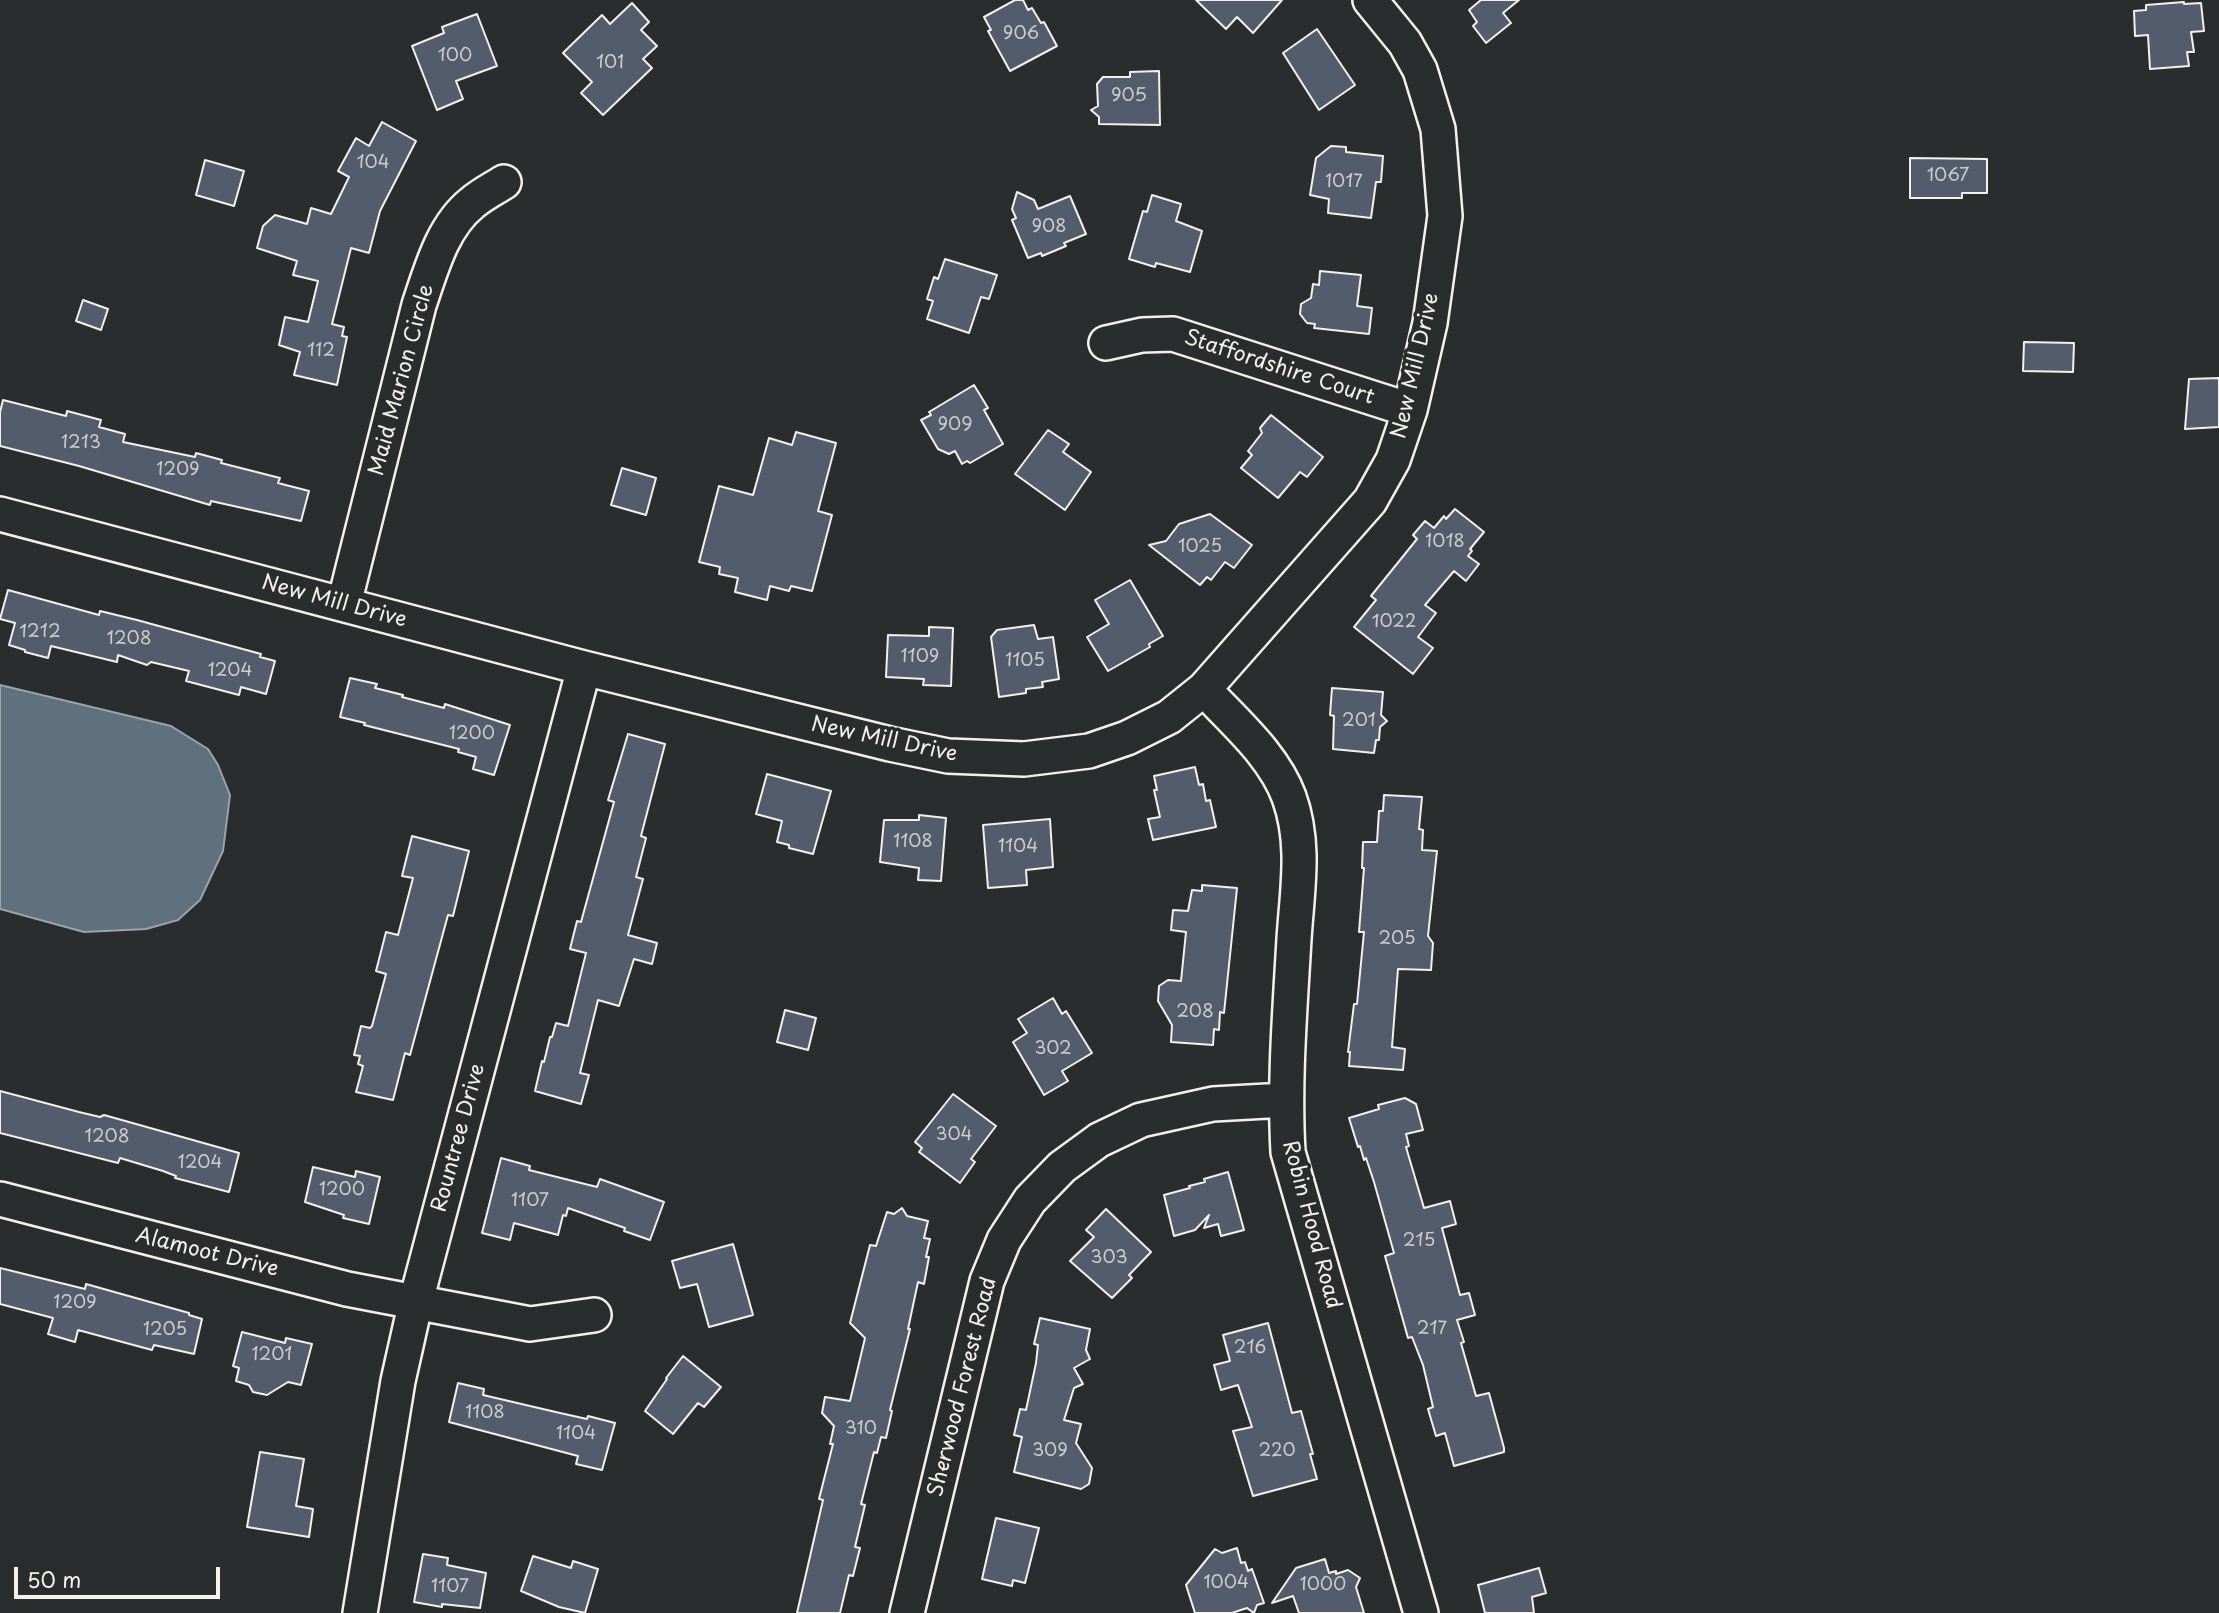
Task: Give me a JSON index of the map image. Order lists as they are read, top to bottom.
{
  "streets": {
    "street": [
      "New Mill Drive",
      "Staffordshire Court",
      "Maid Marion Circle",
      "Rountree Drive",
      "Robin Hood Road",
      "Alamoot Drive",
      "Sherwood Forest Road"
    ]
  },
  "crossings": [
    ["New Mill Drive", "Staffordshire Court"],
    ["New Mill Drive", "Maid Marion Circle"],
    ["New Mill Drive", "Rountree Drive"],
    ["New Mill Drive", "Robin Hood Road"],
    ["Rountree Drive", "Alamoot Drive"],
    ["Robin Hood Road", "Sherwood Forest Road"]
  ],
  "house_numbers": [
    "906",
    "100",
    "101",
    "905",
    "104",
    "1067",
    "1017",
    "908",
    "112",
    "909",
    "1213",
    "1209",
    "1018",
    "1025",
    "1022",
    "1212",
    "1208",
    "1109",
    "1105",
    "1204",
    "201",
    "1200",
    "1108",
    "1104",
    "205",
    "208",
    "302",
    "304",
    "1208",
    "1204",
    "1200",
    "1107",
    "215",
    "303",
    "1209",
    "217",
    "1205",
    "216",
    "1201",
    "1108",
    "310",
    "1104",
    "309",
    "220",
    "1004",
    "1000",
    "1107"
  ],
  "scale_bar": "50 m"
}
